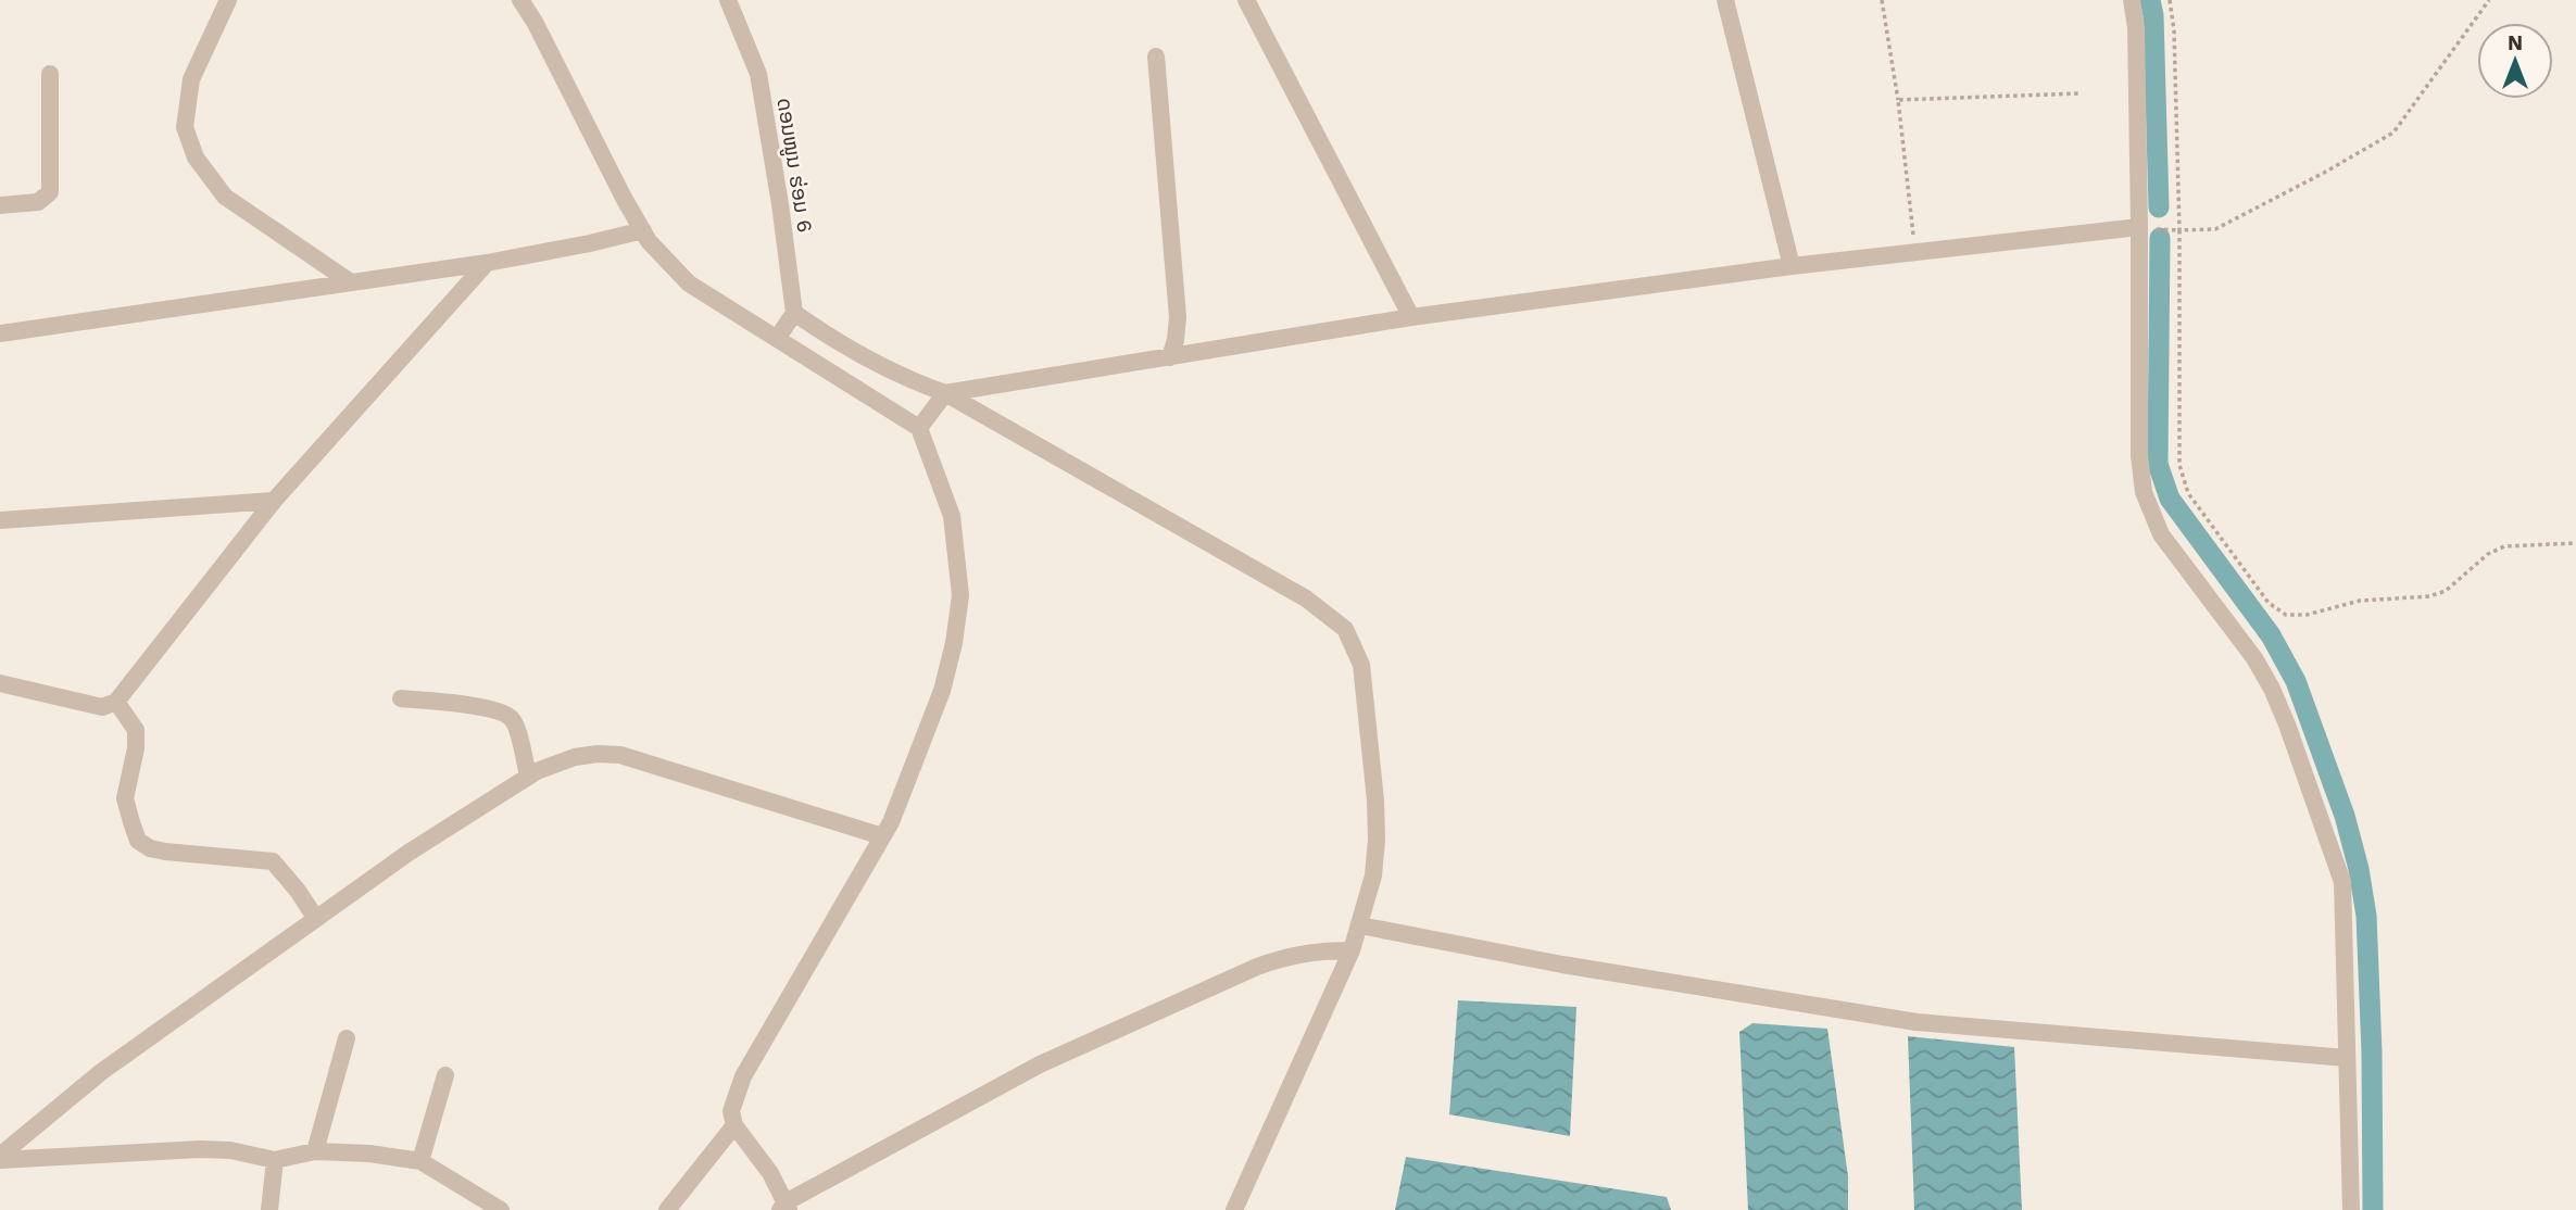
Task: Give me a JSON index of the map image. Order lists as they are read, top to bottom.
{
  "streets": {
    "street": ["ດອນໜູນ ຮ່ອມ 6"]
  },
  "north": "top"
}
